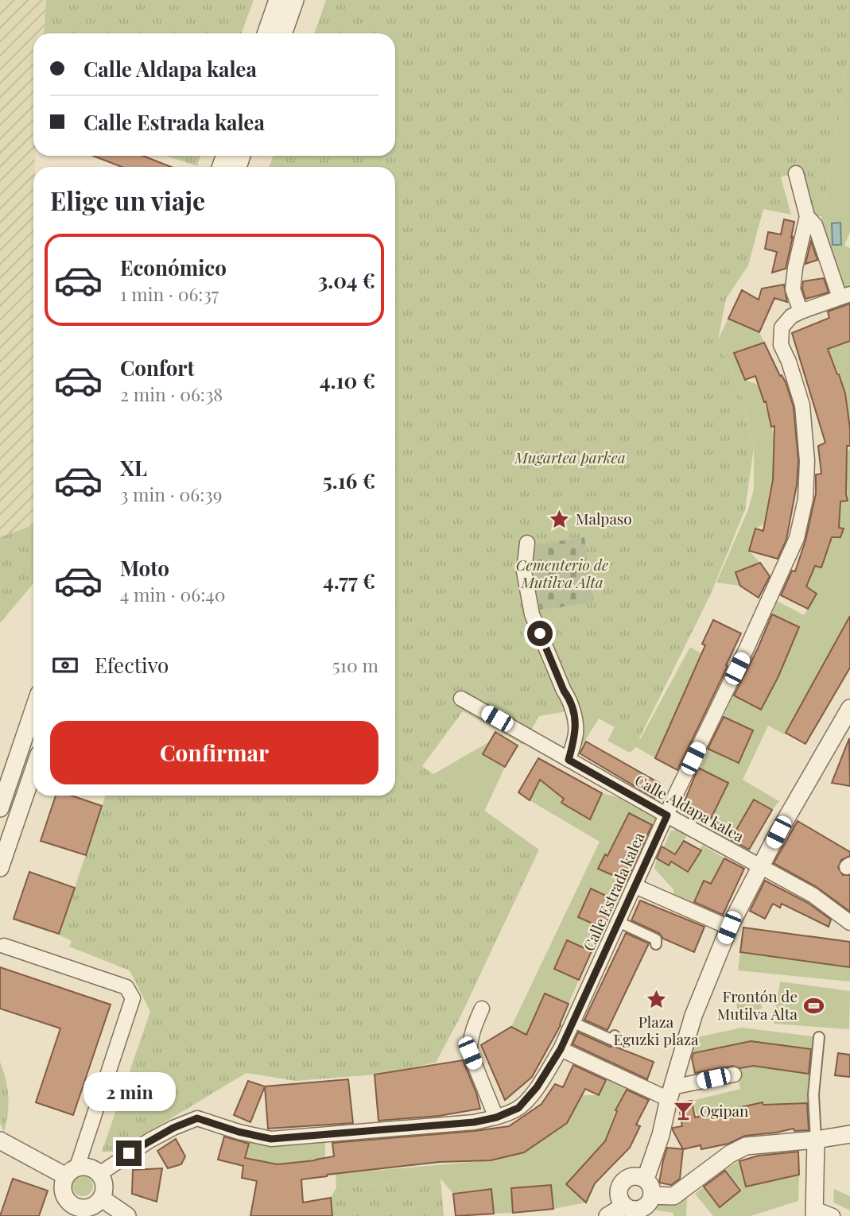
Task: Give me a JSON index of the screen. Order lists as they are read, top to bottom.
{
  "streets": {
    "street": ["Calle Aldapa kalea", "Calle Estrada kalea"]
  },
  "crossings": [
    ["Calle Aldapa kalea", "Calle Estrada kalea"]
  ],
  "parks": ["Mugartea parkea", "Cementerio de Mutilva Alta"],
  "places": {
    "place": ["Malpaso", "Plaza Eguzki plaza"],
    "sports": ["Frontón de Mutilva Alta"],
    "bar": ["Ogipan"]
  },
  "page": {
    "banner": ["Calle Aldapa kalea", "Calle Estrada kalea"],
    "heading": "Elige un viaje",
    "list": [
      {
        "name": "Económico",
        "note": "1 min · 06:37",
        "value": "3.04 €"
      },
      {
        "name": "Confort",
        "note": "2 min · 06:38",
        "value": "4.10 €"
      },
      {
        "name": "XL",
        "note": "3 min · 06:39",
        "value": "5.16 €"
      },
      {
        "name": "Moto",
        "note": "4 min · 06:40",
        "value": "4.77 €"
      }
    ],
    "pay": ["Efectivo", "510 m"],
    "buttons": "Confirmar",
    "bubble": "2 min"
  }
}
